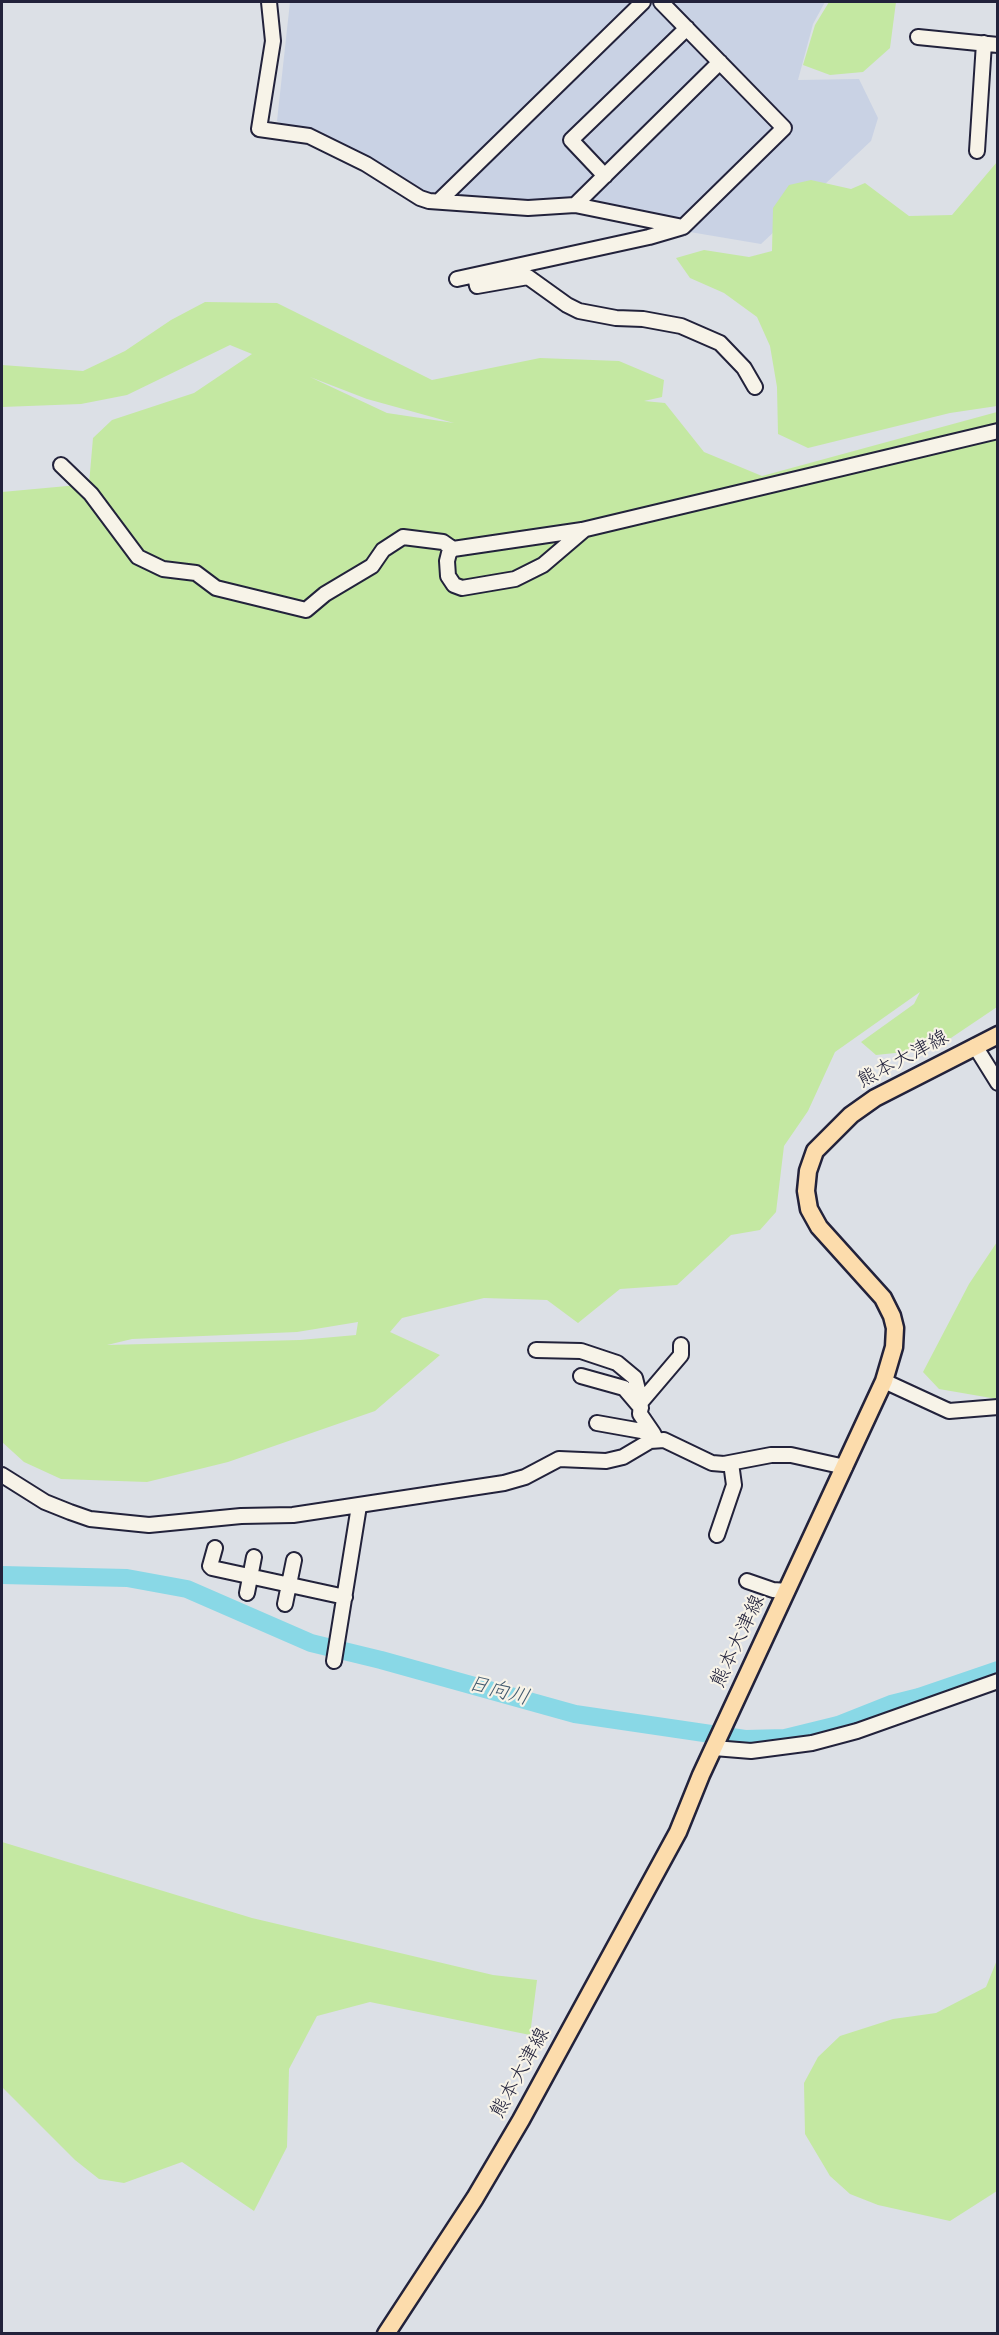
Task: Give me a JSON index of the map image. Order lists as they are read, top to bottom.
{
  "streets": {
    "main road": ["熊本大津線"]
  },
  "water": ["日向川"]
}
